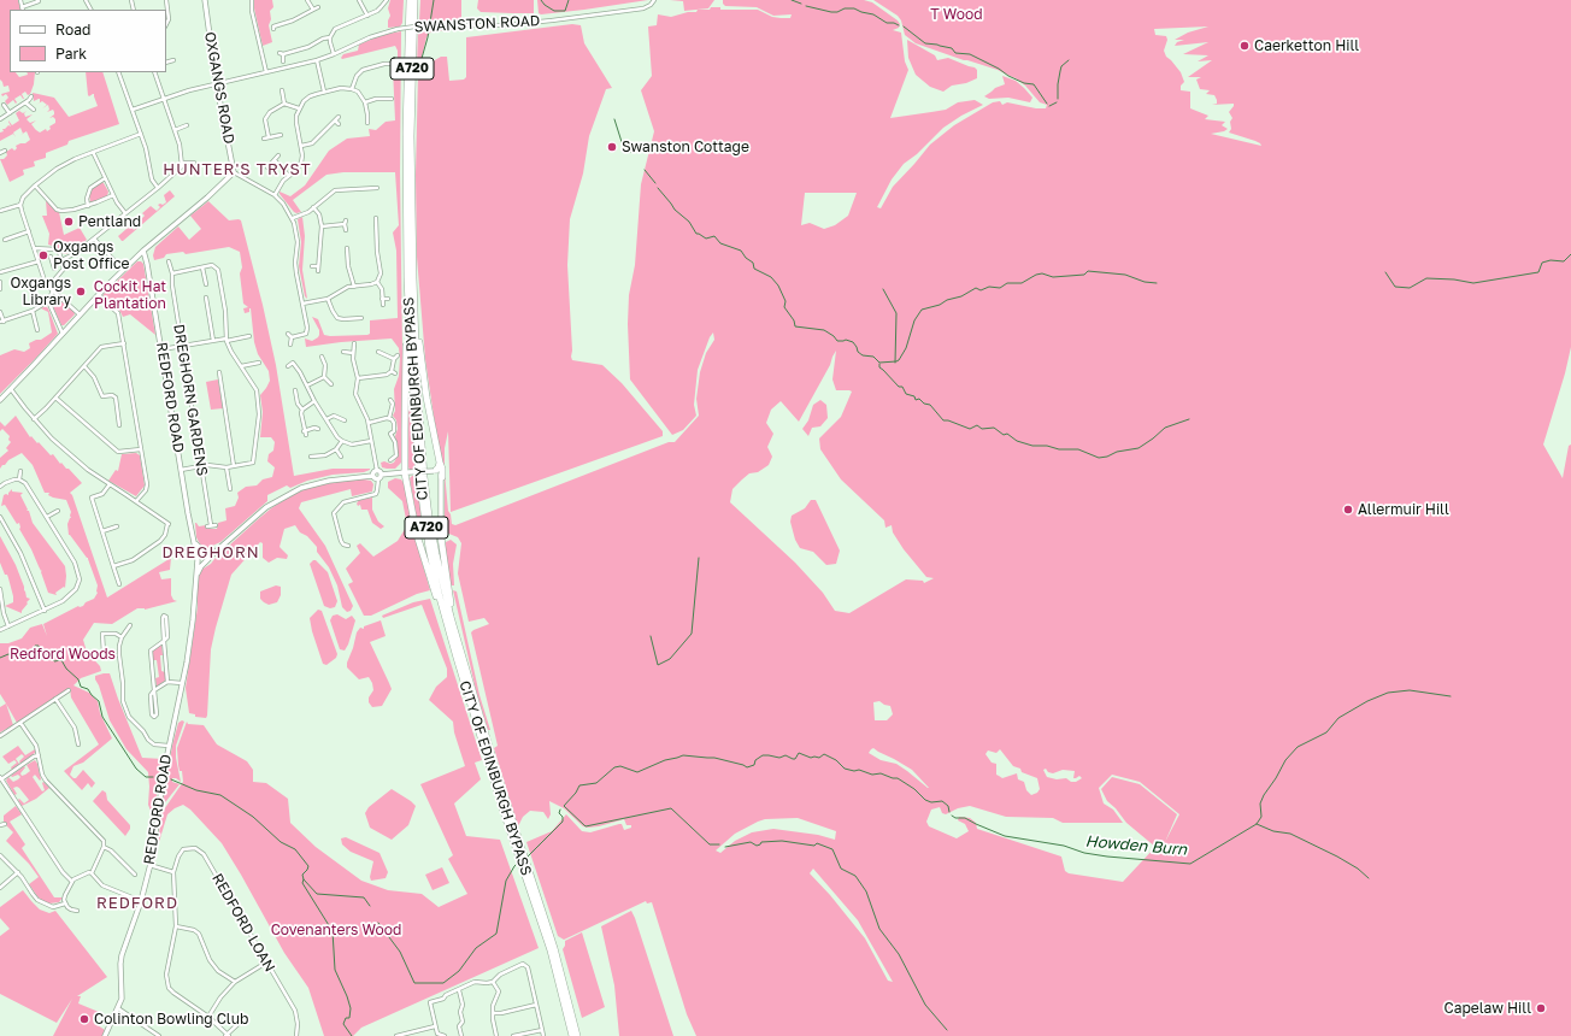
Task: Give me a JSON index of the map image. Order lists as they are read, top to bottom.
{
  "streets": {
    "highway": ["A720", "CITY OF EDINBURGH BYPASS"],
    "main road": ["OXGANGS ROAD", "REDFORD ROAD"],
    "street": ["SWANSTON ROAD", "DREGHORN GARDENS", "REDFORD LOAN"]
  },
  "crossings": [
    ["SWANSTON ROAD", "OXGANGS ROAD"]
  ],
  "districts": ["HUNTER'S TRYST", "DREGHORN", "REDFORD"],
  "water": ["Howden Burn"],
  "parks": [
    "T Wood",
    "Cockit Hat Plantation",
    "Redford Woods",
    "Covenanters Wood"
  ],
  "places": [
    "Caerketton Hill",
    "Swanston Cottage",
    "Pentland",
    "Oxgangs Post Office",
    "Oxgangs Library",
    "Allermuir Hill",
    "Capelaw Hill",
    "Colinton Bowling Club"
  ],
  "legend": ["Road", "Park"]
}
